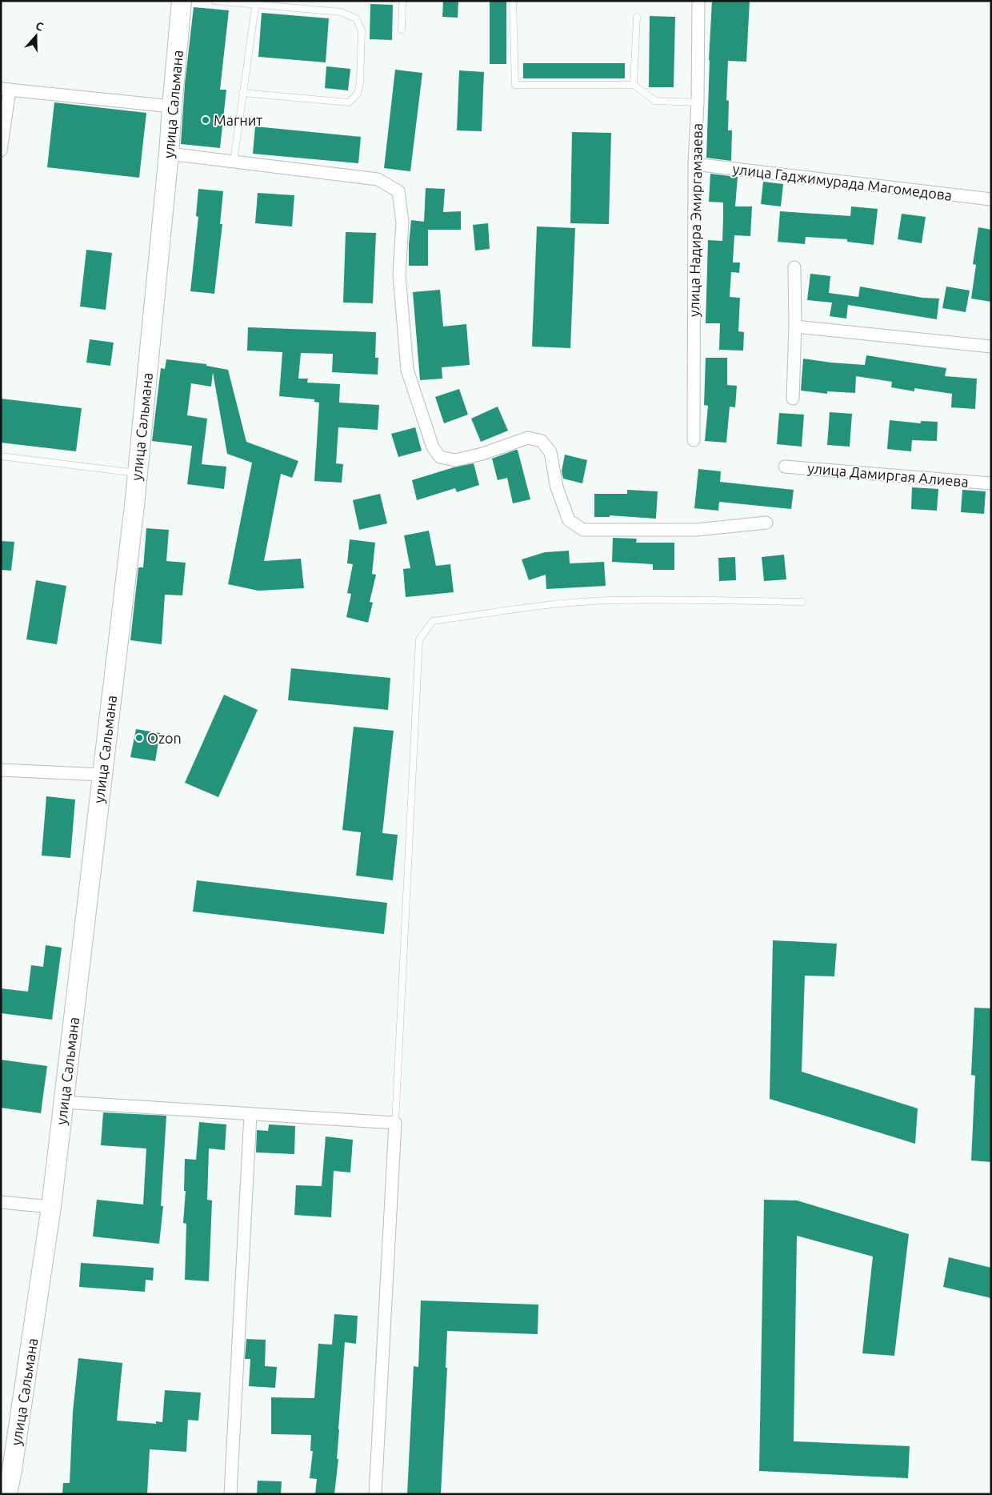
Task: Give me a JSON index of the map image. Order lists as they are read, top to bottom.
{
  "streets": {
    "main road": ["улица Сальмана"],
    "street": ["улица Гаджимурада Магомедова", "улица Надира Эмиргамзаева", "улица Дамиргая Алиева"]
  },
  "crossings": [
    ["улица Гаджимурада Магомедова", "улица Надира Эмиргамзаева"]
  ],
  "places": ["Магнит", "Ozon"],
  "north": "top"
}
